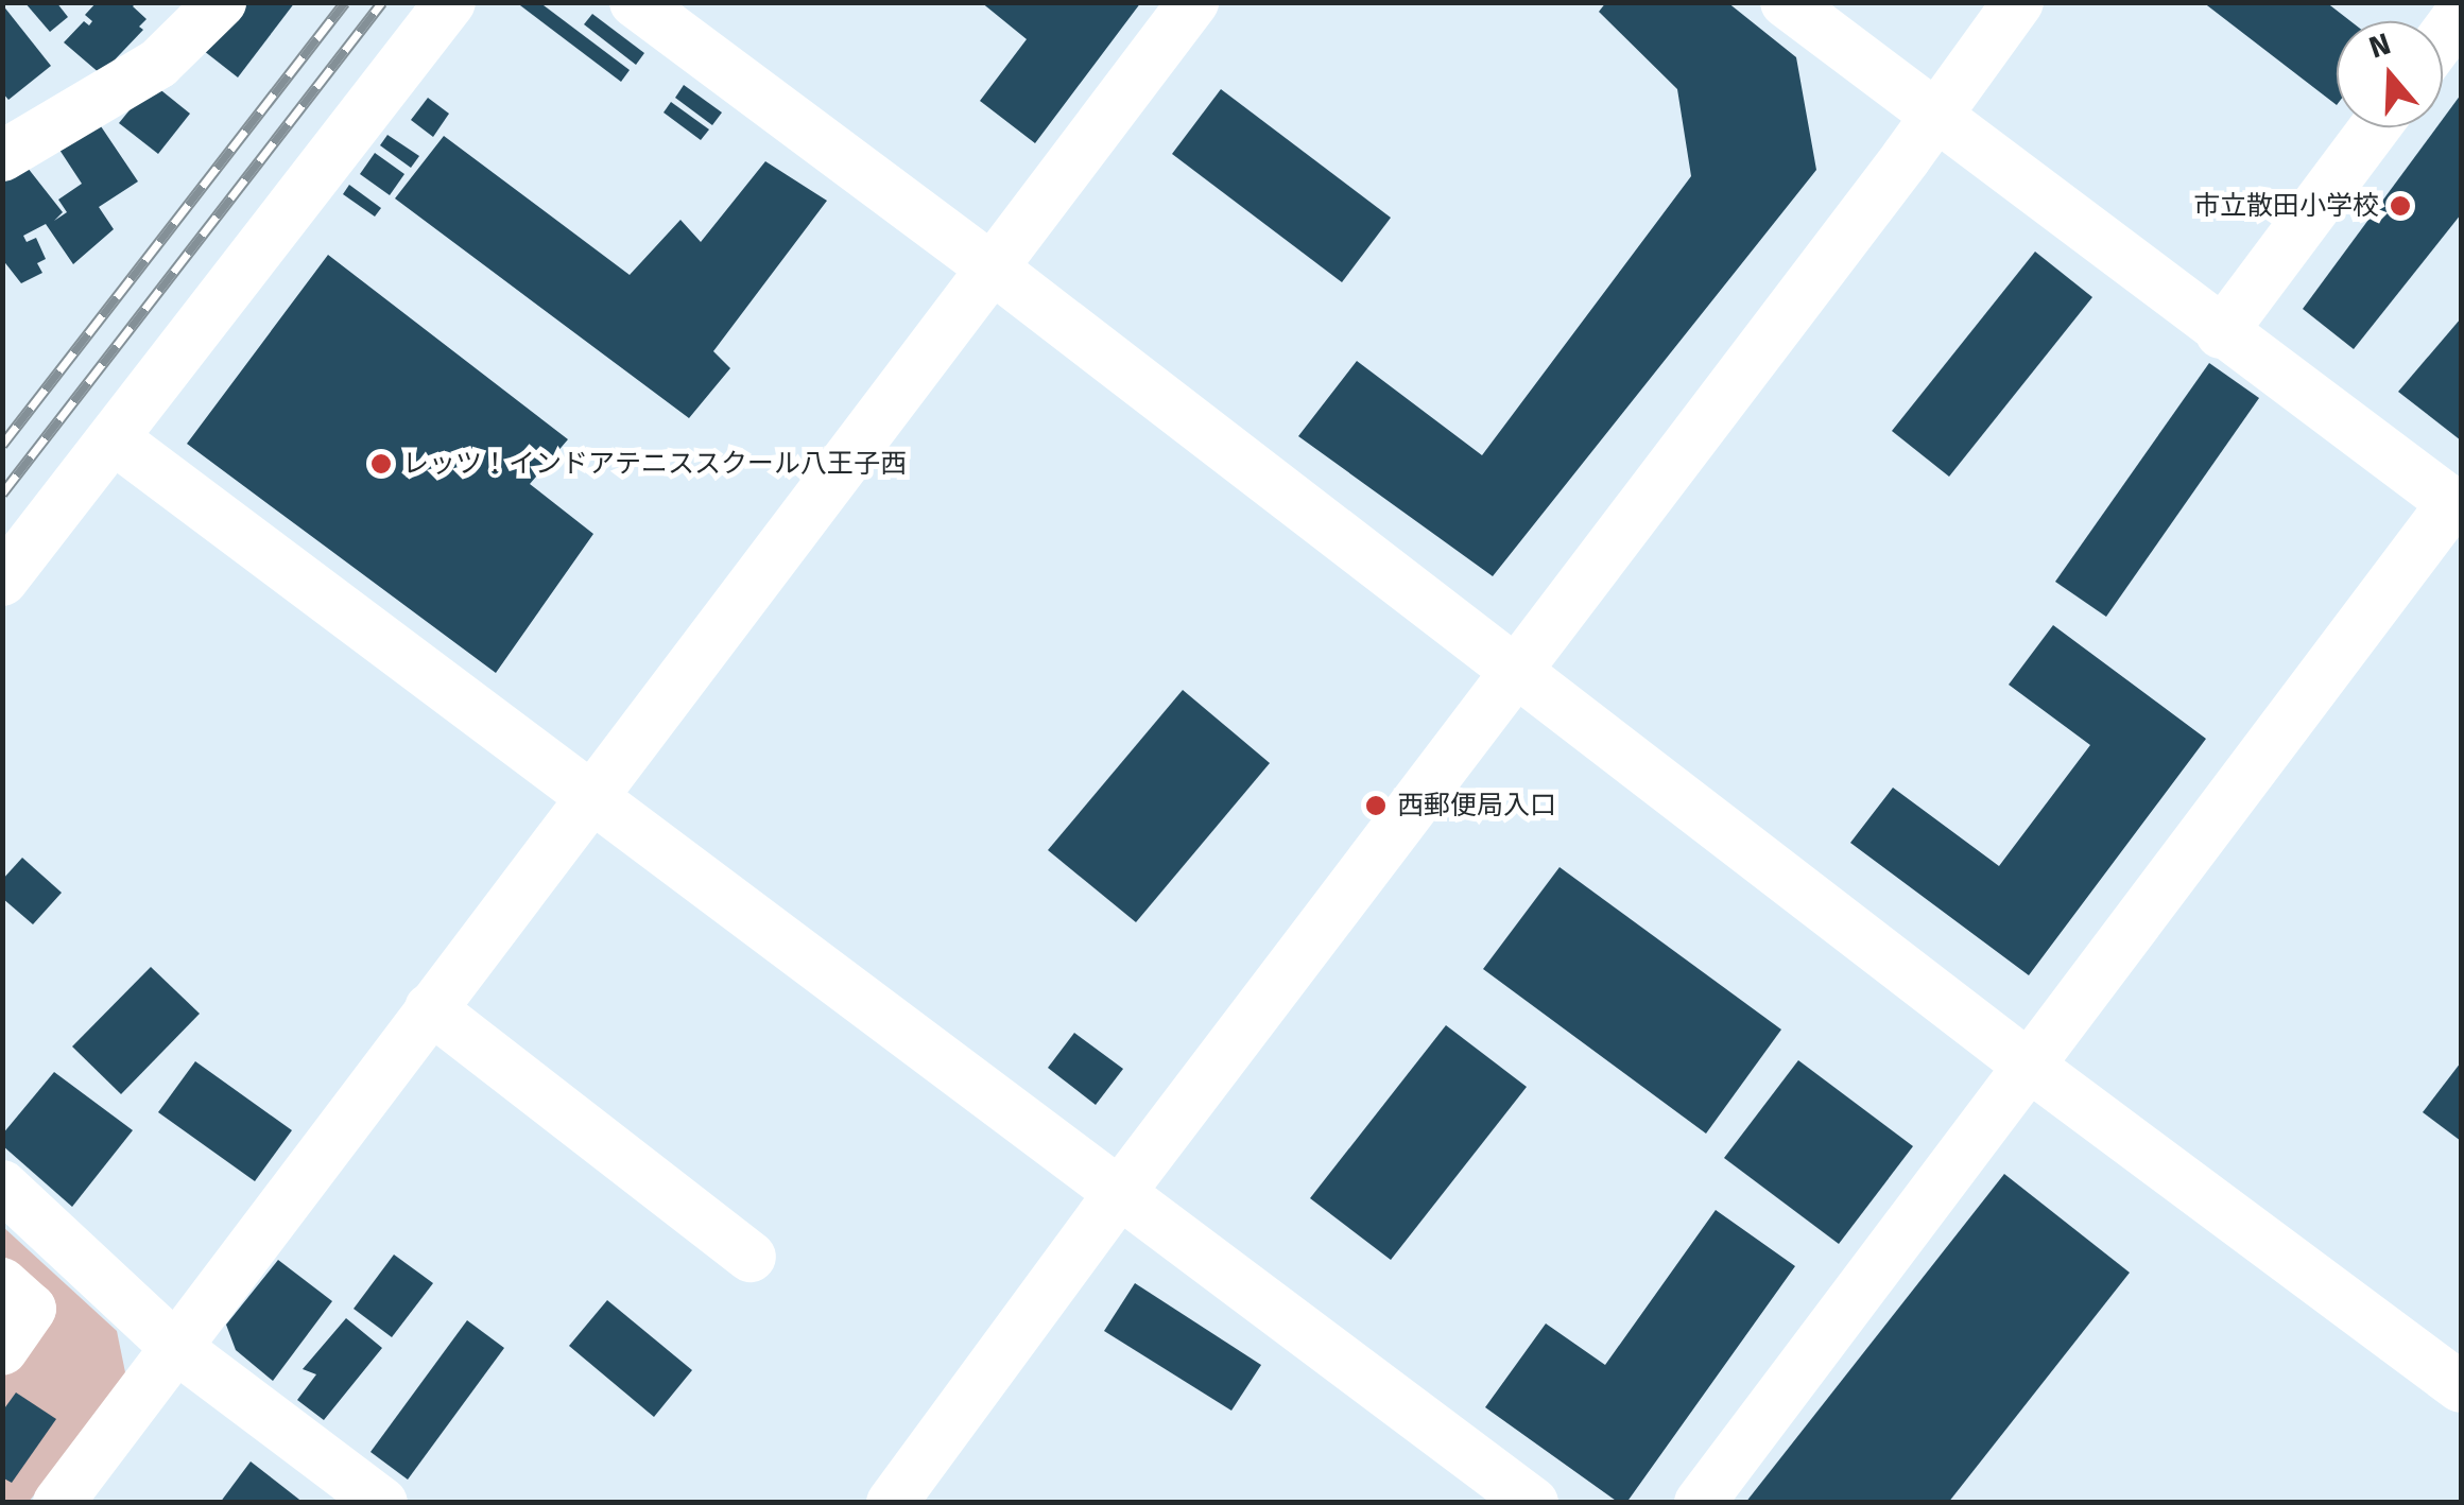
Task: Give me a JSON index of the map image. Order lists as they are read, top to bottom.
{
  "places": ["市立散田小学校", "レッツ！インドアテニススクール八王子西", "西郵便局入口"],
  "north": "top"
}
